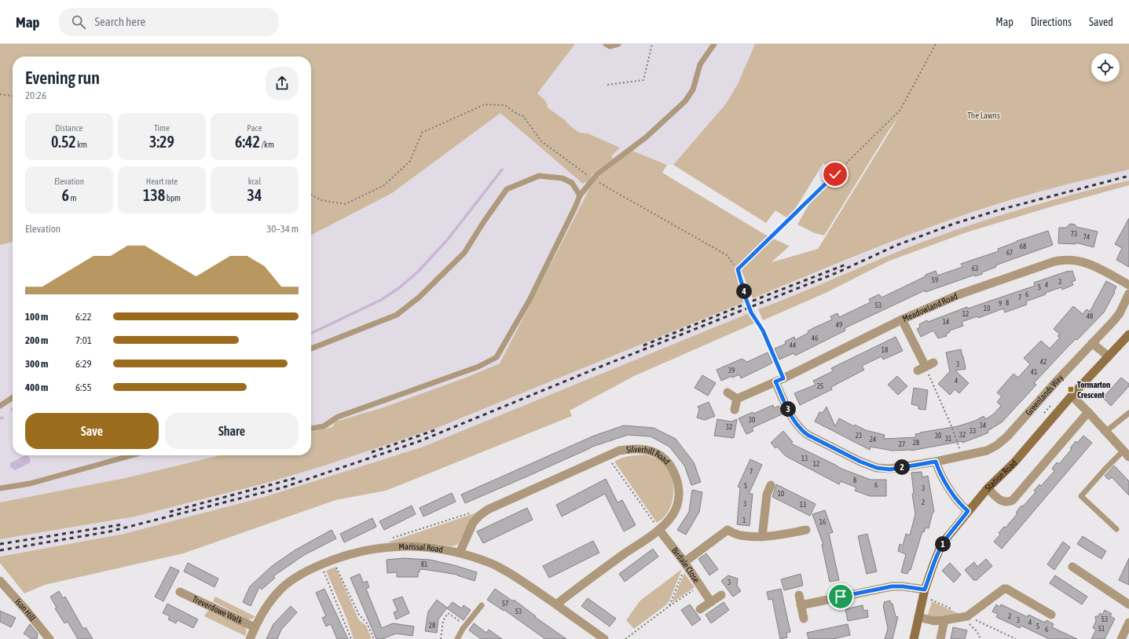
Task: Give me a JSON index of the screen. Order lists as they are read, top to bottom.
{
  "streets": {
    "main road": ["Station Road"],
    "street": [
      "Meadowland Road",
      "Greenlands Way",
      "Silverhill Road",
      "Marissal Road",
      "Birdale Close",
      "Ison Hill",
      "Treverdowe Walk"
    ]
  },
  "crossings": [
    ["Meadowland Road", "Greenlands Way"],
    ["Silverhill Road", "Marissal Road"],
    ["Silverhill Road", "Birdale Close"],
    ["Marissal Road", "Treverdowe Walk"]
  ],
  "parks": ["The Lawns"],
  "places": {
    "transit": ["Tormarton Crescent"]
  },
  "house_numbers": [
    "73",
    "74",
    "68",
    "67",
    "63",
    "59",
    "3",
    "4",
    "5",
    "6",
    "7",
    "8",
    "9",
    "53",
    "10",
    "12",
    "48",
    "14",
    "49",
    "46",
    "44",
    "18",
    "42",
    "3",
    "39",
    "41",
    "4",
    "25",
    "30",
    "34",
    "32",
    "33",
    "32",
    "23",
    "30",
    "31",
    "24",
    "28",
    "27",
    "13",
    "12",
    "7",
    "8",
    "6",
    "5",
    "3",
    "10",
    "2",
    "3",
    "13",
    "1",
    "16",
    "81",
    "3",
    "57",
    "53",
    "2",
    "53",
    "3",
    "4",
    "28",
    "5",
    "51",
    "6"
  ],
  "page": {
    "header": "Map",
    "search": "Search here",
    "nav": ["Map", "Directions", "Saved"],
    "heading": ["Evening run", "20:26"],
    "stats": [
      ["Distance", "0.52 km"],
      ["Time", "3:29"],
      ["Pace", "6:42 /km"],
      ["Elevation", "6 m"],
      ["Heart rate", "138 bpm"],
      ["kcal", "34"]
    ],
    "chart": ["Elevation", "30–34 m"],
    "pins": [
      "4",
      "3",
      "2",
      "1"
    ],
    "list": [
      {
        "name": "100 m",
        "note": "6:22"
      },
      {
        "name": "200 m",
        "note": "7:01"
      },
      {
        "name": "300 m",
        "note": "6:29"
      },
      {
        "name": "400 m",
        "note": "6:55"
      }
    ],
    "buttons": ["Save", "Share"]
  }
}
